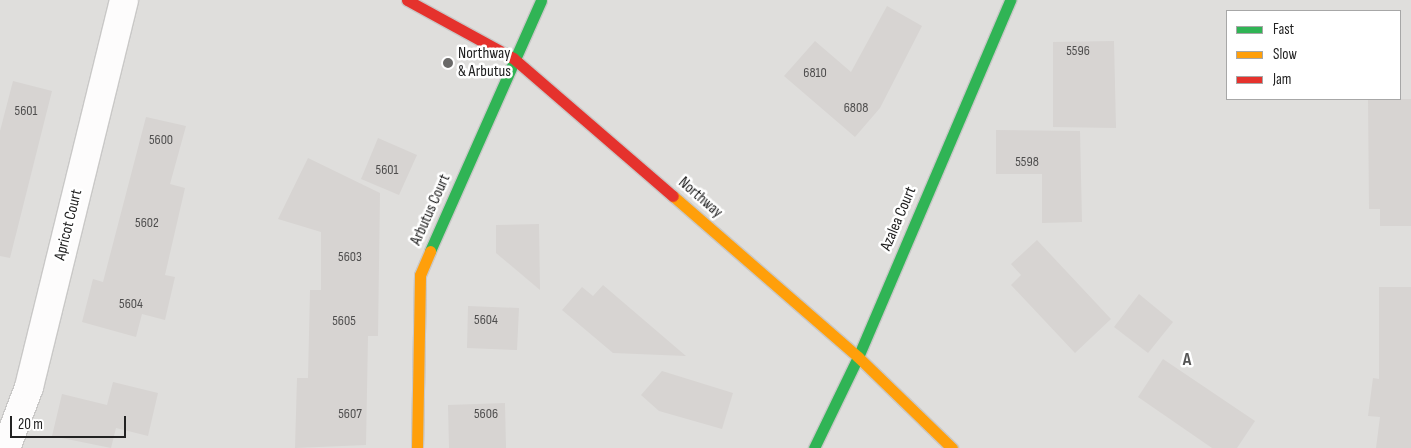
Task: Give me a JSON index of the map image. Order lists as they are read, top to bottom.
{
  "streets": {
    "street": [
      "Northway",
      "Arbutus Court",
      "Azalea Court",
      "Apricot Court"
    ]
  },
  "crossings": [
    ["Northway", "Arbutus Court"],
    ["Northway", "Azalea Court"]
  ],
  "districts": ["A"],
  "places": ["Northway & Arbutus"],
  "house_numbers": [
    "5596",
    "6810",
    "6808",
    "5601",
    "5600",
    "5598",
    "5601",
    "5602",
    "5603",
    "5604",
    "5604",
    "5605",
    "5607",
    "5606"
  ],
  "legend": ["Fast", "Slow", "Jam"],
  "scale_bar": "20 m"
}
